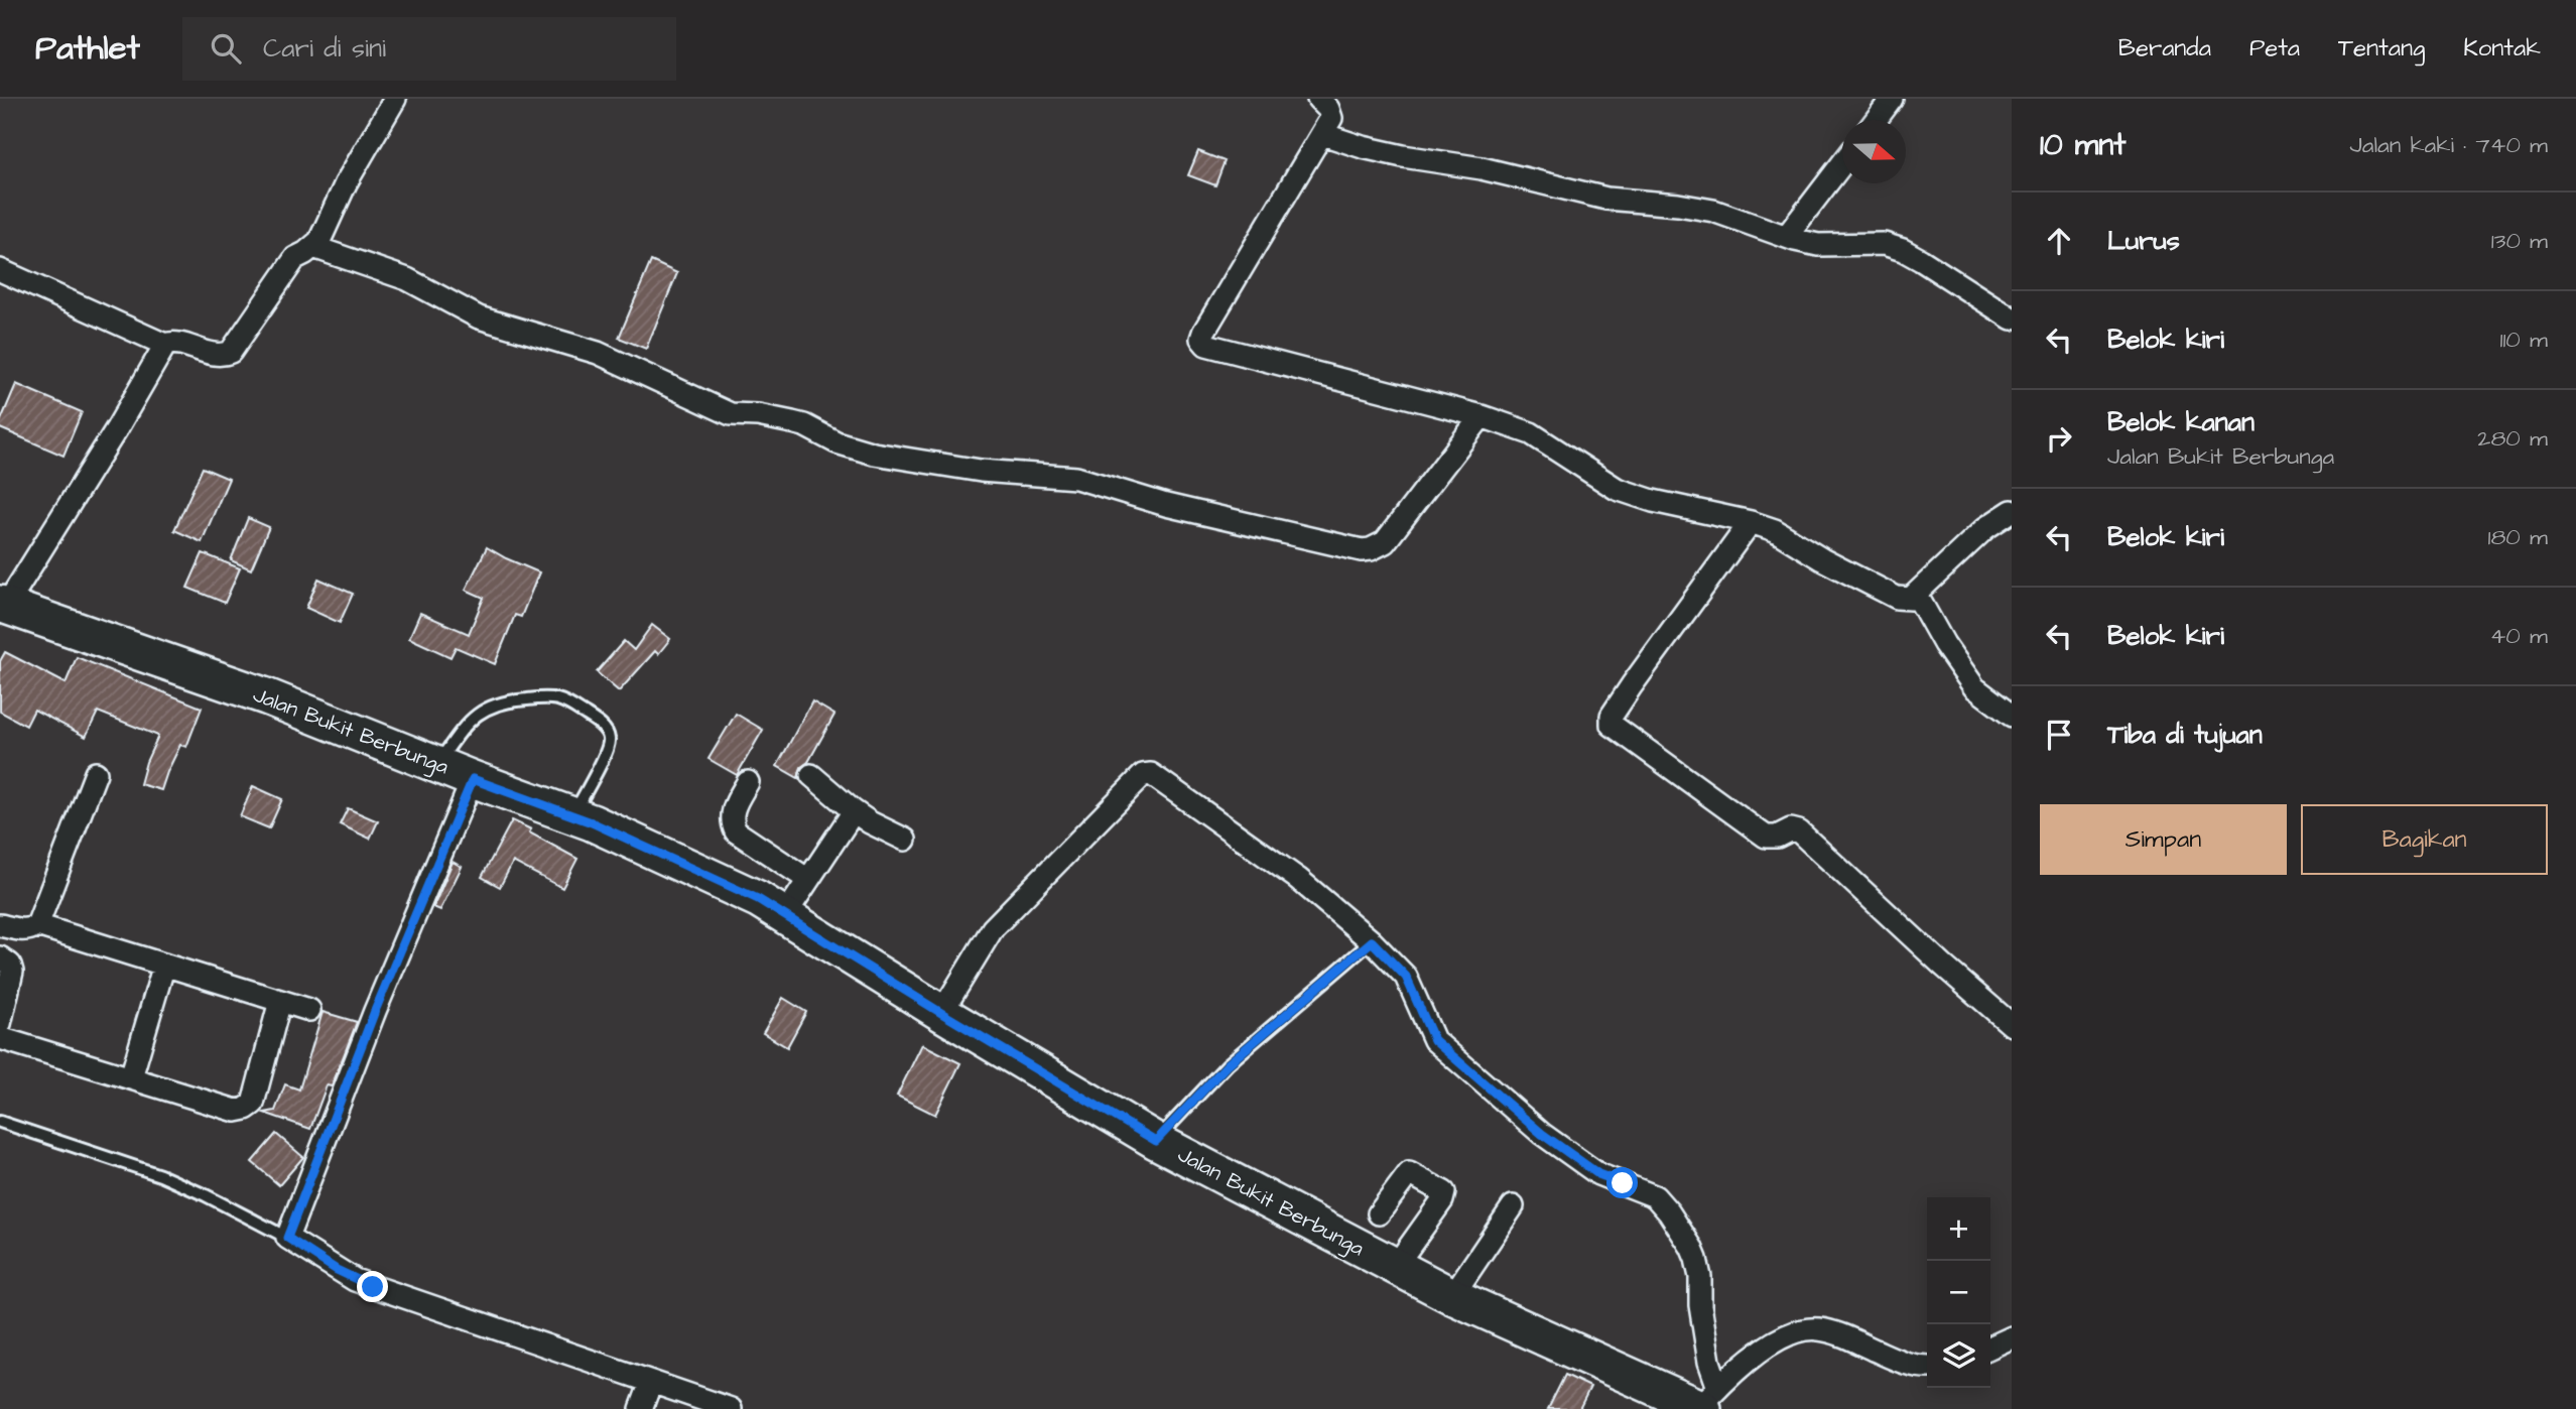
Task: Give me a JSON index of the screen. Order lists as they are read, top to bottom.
{
  "streets": {
    "main road": ["Jalan Bukit Berbunga"]
  },
  "north": "right",
  "page": {
    "header": "Pathlet",
    "search": "Cari di sini",
    "nav": [
      "Beranda",
      "Peta",
      "Tentang",
      "Kontak"
    ],
    "heading": ["10 mnt", "Jalan kaki · 740 m"],
    "list": [
      ["Lurus", "130 m"],
      ["Belok kiri", "110 m"],
      ["Belok kanan", "Jalan Bukit Berbunga", "280 m"],
      ["Belok kiri", "180 m"],
      ["Belok kiri", "40 m"],
      "Tiba di tujuan"
    ],
    "buttons": ["Simpan", "Bagikan"],
    "map_buttons": ["+", "−"]
  }
}
